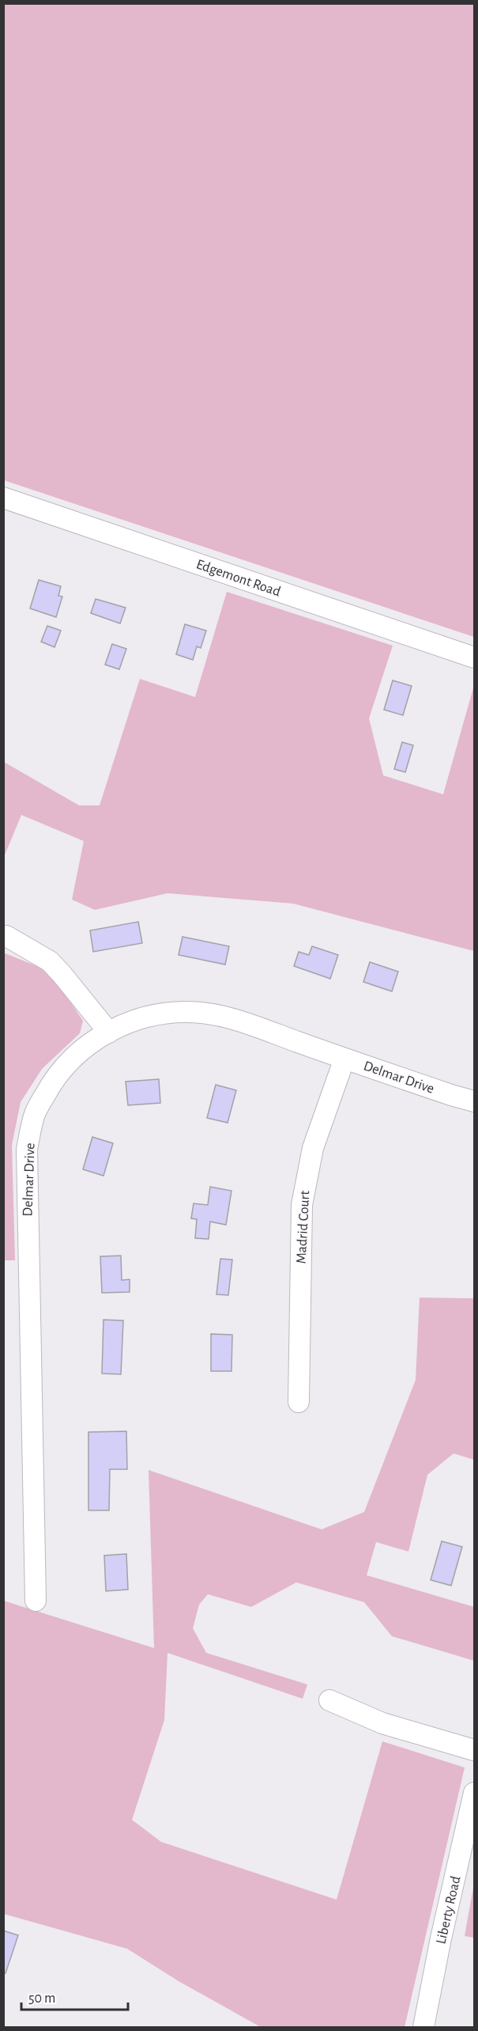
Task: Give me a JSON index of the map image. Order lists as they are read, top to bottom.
{
  "streets": {
    "street": [
      "Edgemont Road",
      "Delmar Drive",
      "Madrid Court",
      "Liberty Road"
    ]
  },
  "crossings": [
    ["Delmar Drive", "Madrid Court"]
  ],
  "scale_bar": "50 m"
}
